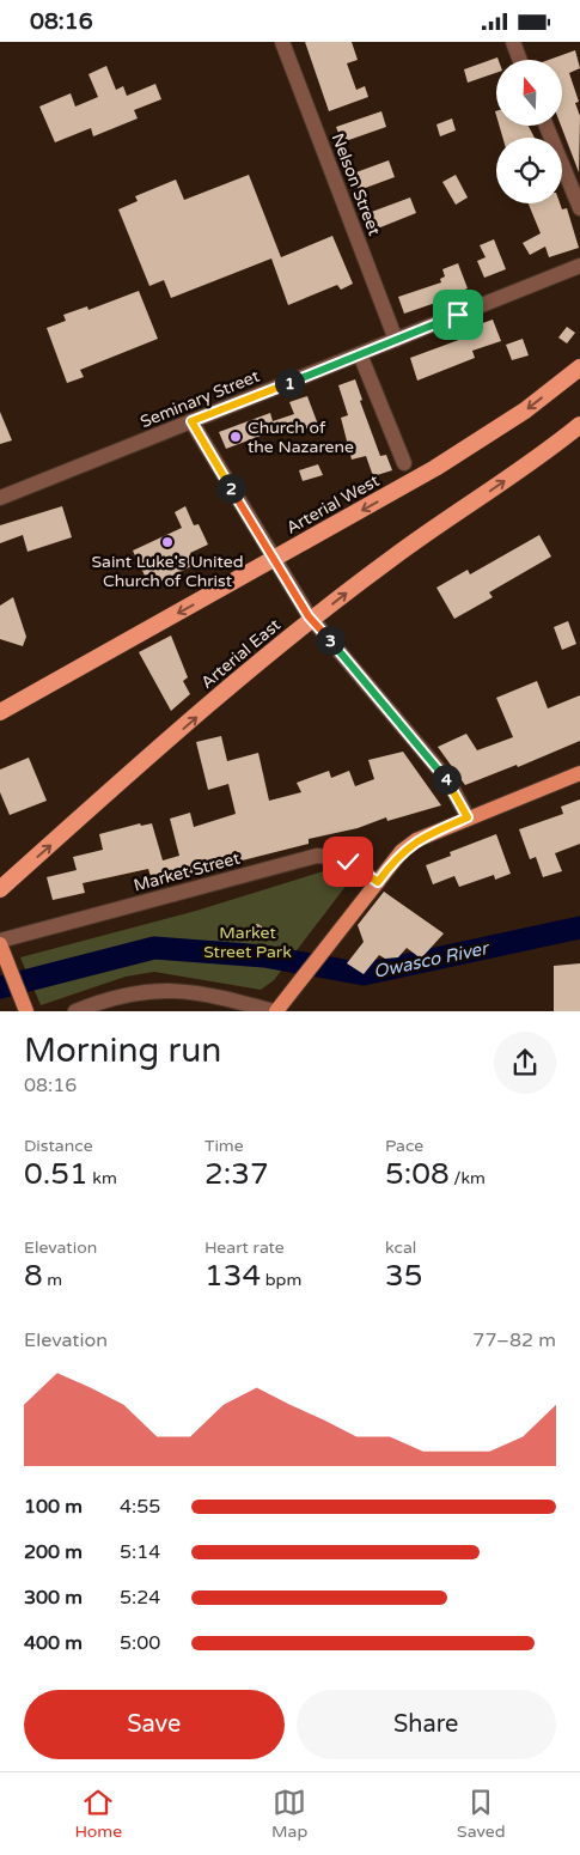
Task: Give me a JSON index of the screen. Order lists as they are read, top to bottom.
{
  "streets": {
    "highway": ["Arterial West", "Arterial East"],
    "street": ["Nelson Street", "Seminary Street", "Market Street"]
  },
  "crossings": [
    ["Nelson Street", "Seminary Street"]
  ],
  "one_way": ["Arterial West", "Arterial East"],
  "water": ["Owasco River"],
  "parks": ["Market Street Park"],
  "places": ["Church of the Nazarene", "Saint Luke's United Church of Christ"],
  "north": "top",
  "page": {
    "status": "08:16",
    "pins": [
      "1",
      "2",
      "3",
      "4"
    ],
    "heading": ["Morning run", "08:16"],
    "stats": [
      ["Distance", "0.51 km"],
      ["Time", "2:37"],
      ["Pace", "5:08 /km"],
      ["Elevation", "8 m"],
      ["Heart rate", "134 bpm"],
      ["kcal", "35"]
    ],
    "chart": ["Elevation", "77–82 m"],
    "list": [
      {
        "name": "100 m",
        "note": "4:55"
      },
      {
        "name": "200 m",
        "note": "5:14"
      },
      {
        "name": "300 m",
        "note": "5:24"
      },
      {
        "name": "400 m",
        "note": "5:00"
      }
    ],
    "buttons": ["Save", "Share"],
    "tabs": ["Home", "Map", "Saved"]
  }
}
